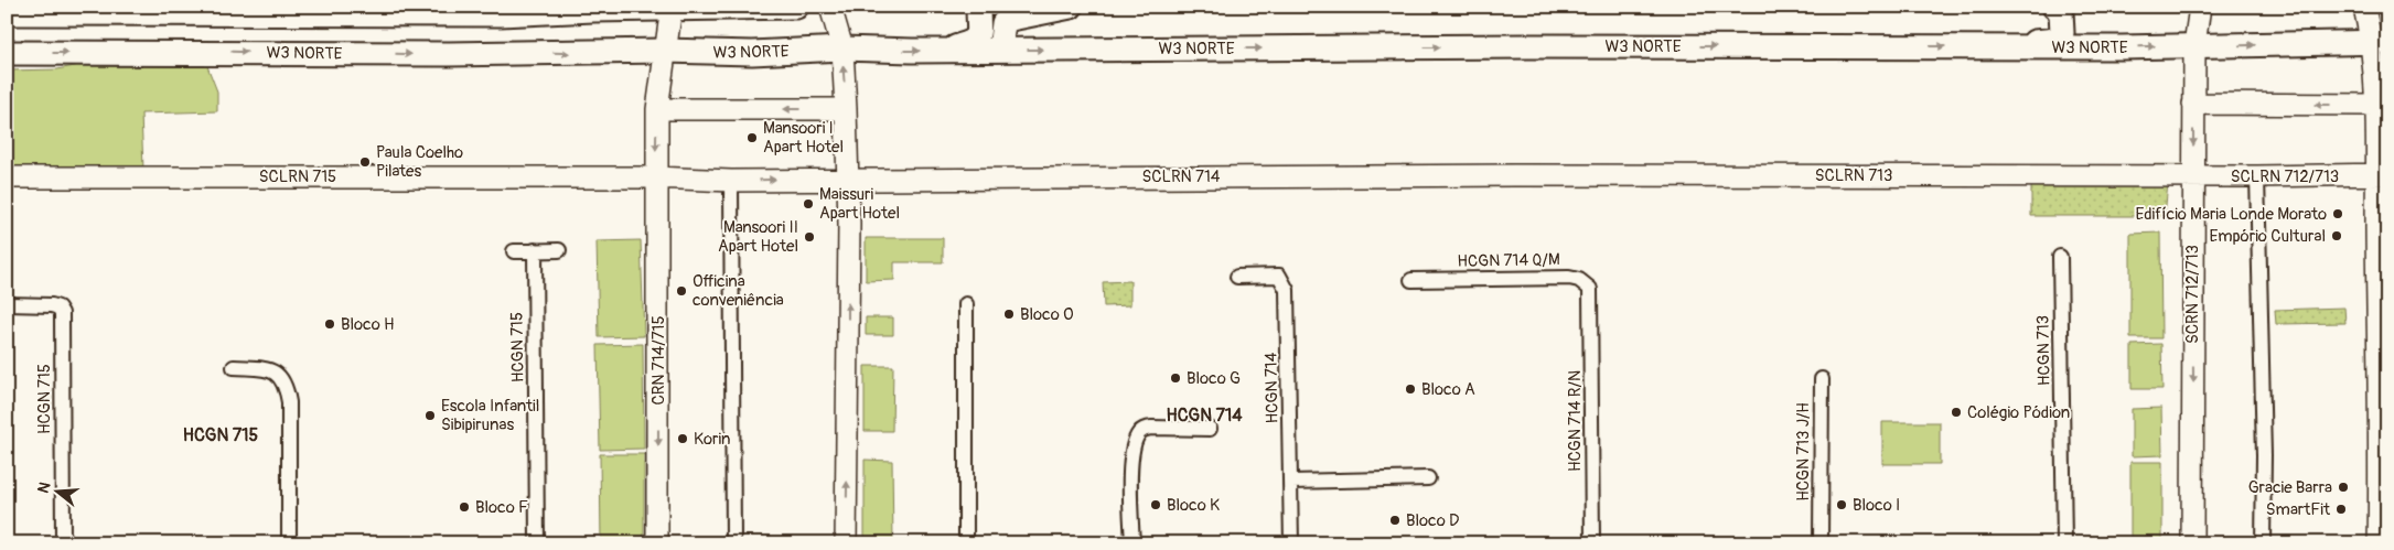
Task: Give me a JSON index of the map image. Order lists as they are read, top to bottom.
{
  "streets": {
    "main road": ["W3 NORTE"],
    "street": [
      "SCLRN 713",
      "SCLRN 715",
      "SCLRN 714",
      "SCLRN 712/713",
      "HCGN 714 Q/M",
      "SCRN 712/713",
      "HCGN 715",
      "HCGN 713",
      "CRN 714/715",
      "HCGN 714",
      "HCGN 714 R/N",
      "HCGN 713 J/H"
    ]
  },
  "crossings": [
    ["W3 NORTE", "SCRN 712/713"],
    ["W3 NORTE", "CRN 714/715"],
    ["SCLRN 713", "SCLRN 714"],
    ["SCLRN 713", "SCLRN 712/713"],
    ["SCLRN 713", "SCRN 712/713"],
    ["SCLRN 715", "CRN 714/715"],
    ["SCLRN 712/713", "SCRN 712/713"],
    ["HCGN 714 Q/M", "HCGN 714 R/N"]
  ],
  "one_way": ["W3 NORTE"],
  "districts": ["HCGN 714", "HCGN 715"],
  "places": [
    "Mansoori I Apart Hotel",
    "Paula Coelho Pilates",
    "Maissuri Apart Hotel",
    "Edifício Maria Londe Morato",
    "Empório Cultural",
    "Mansoori II Apart Hotel",
    "Officina conveniência",
    "Bloco O",
    "Bloco H",
    "Bloco G",
    "Bloco A",
    "Colégio Pódion",
    "Escola Infantil Sibipirunas",
    "Korin",
    "Gracie Barra",
    "Bloco K",
    "Bloco I",
    "Bloco F",
    "SmartFit",
    "Bloco D"
  ],
  "north": "left"
}
